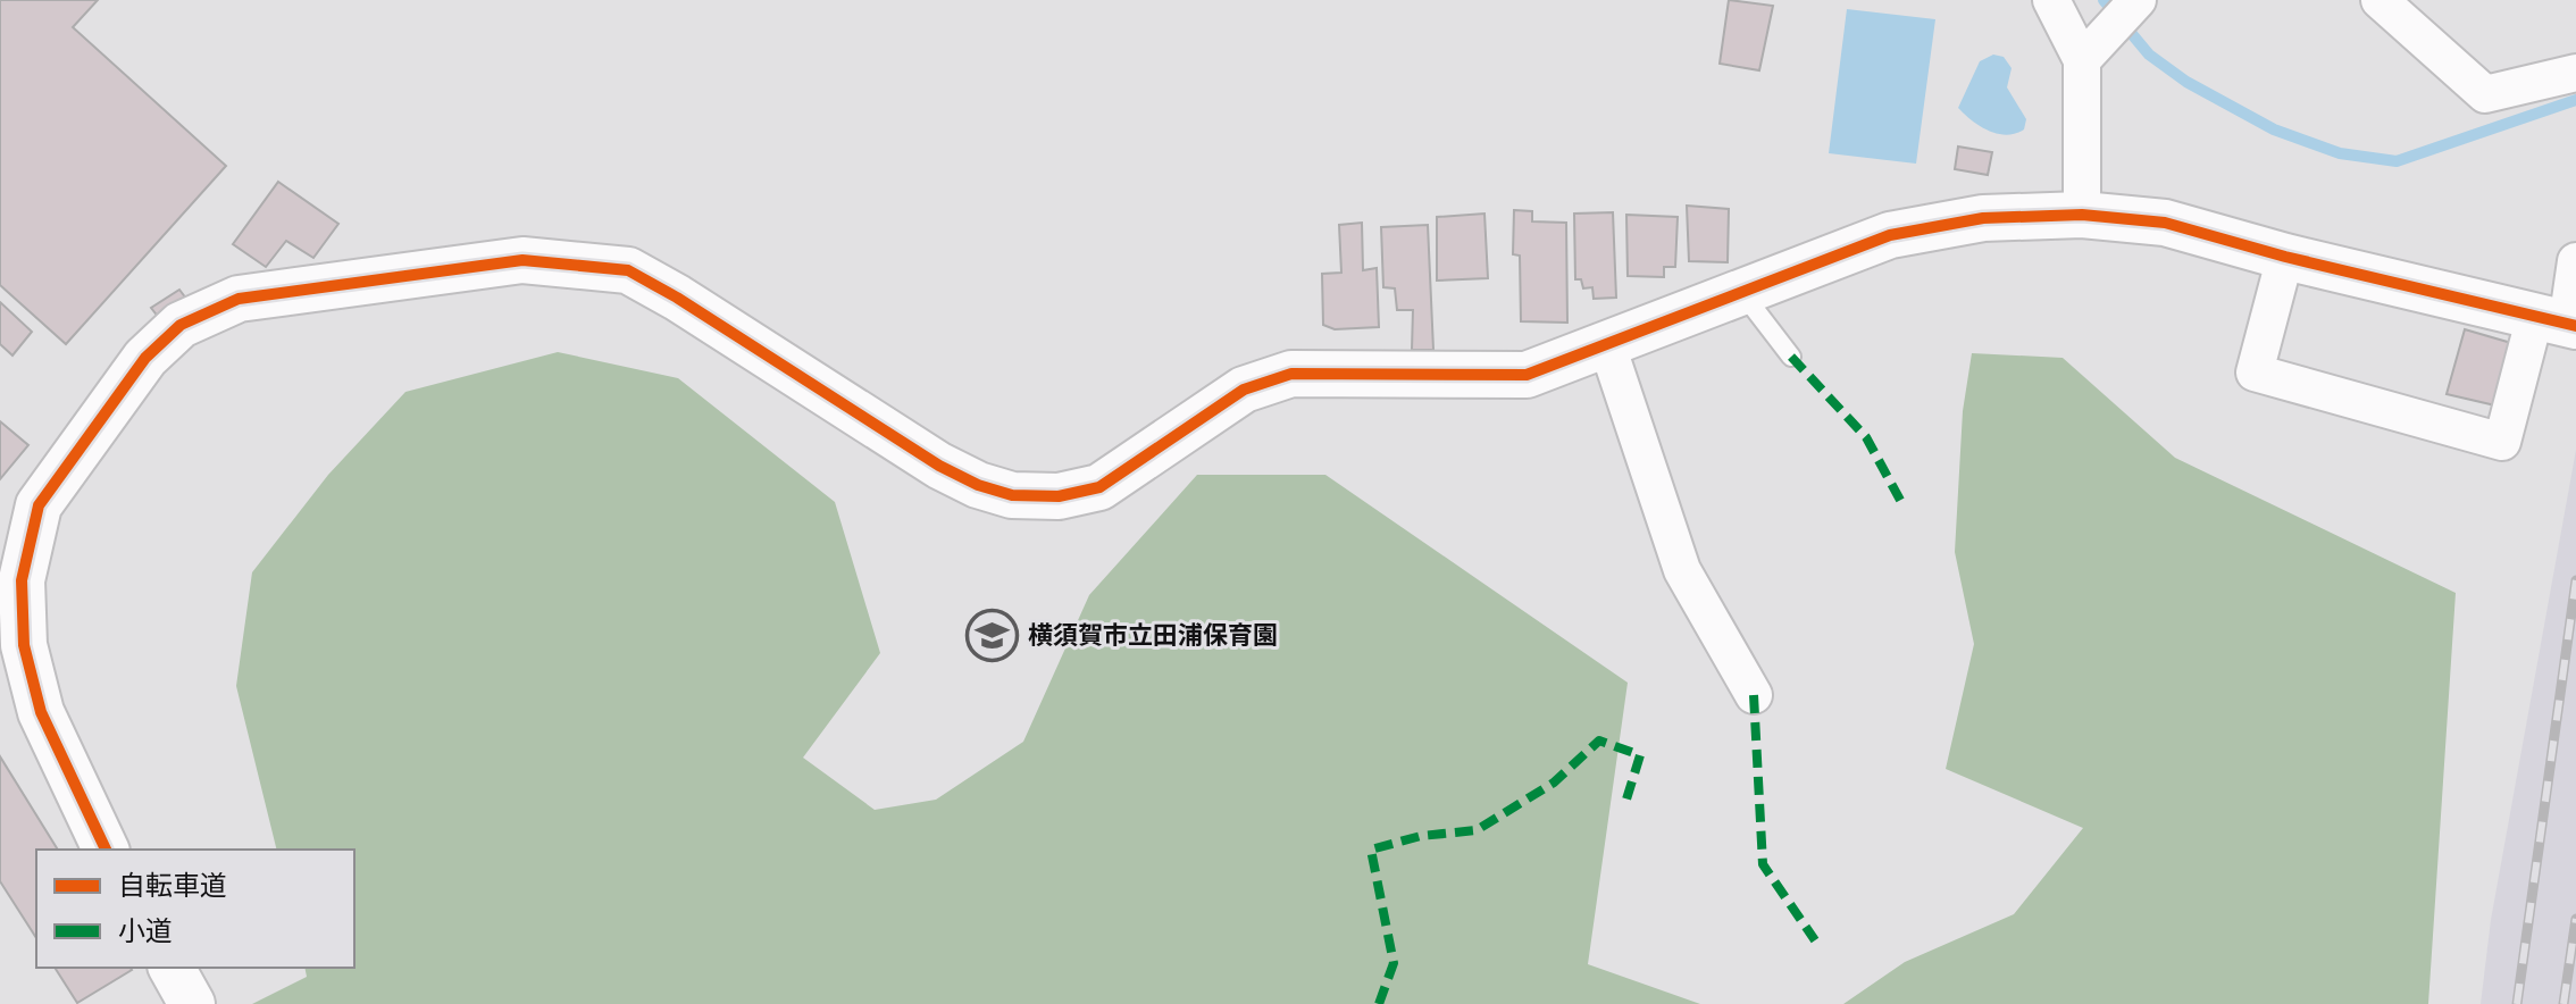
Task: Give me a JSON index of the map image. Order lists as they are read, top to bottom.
{
  "places": {
    "school or university": ["横須賀市立田浦保育園"]
  },
  "legend": ["自転車道", "小道"]
}
